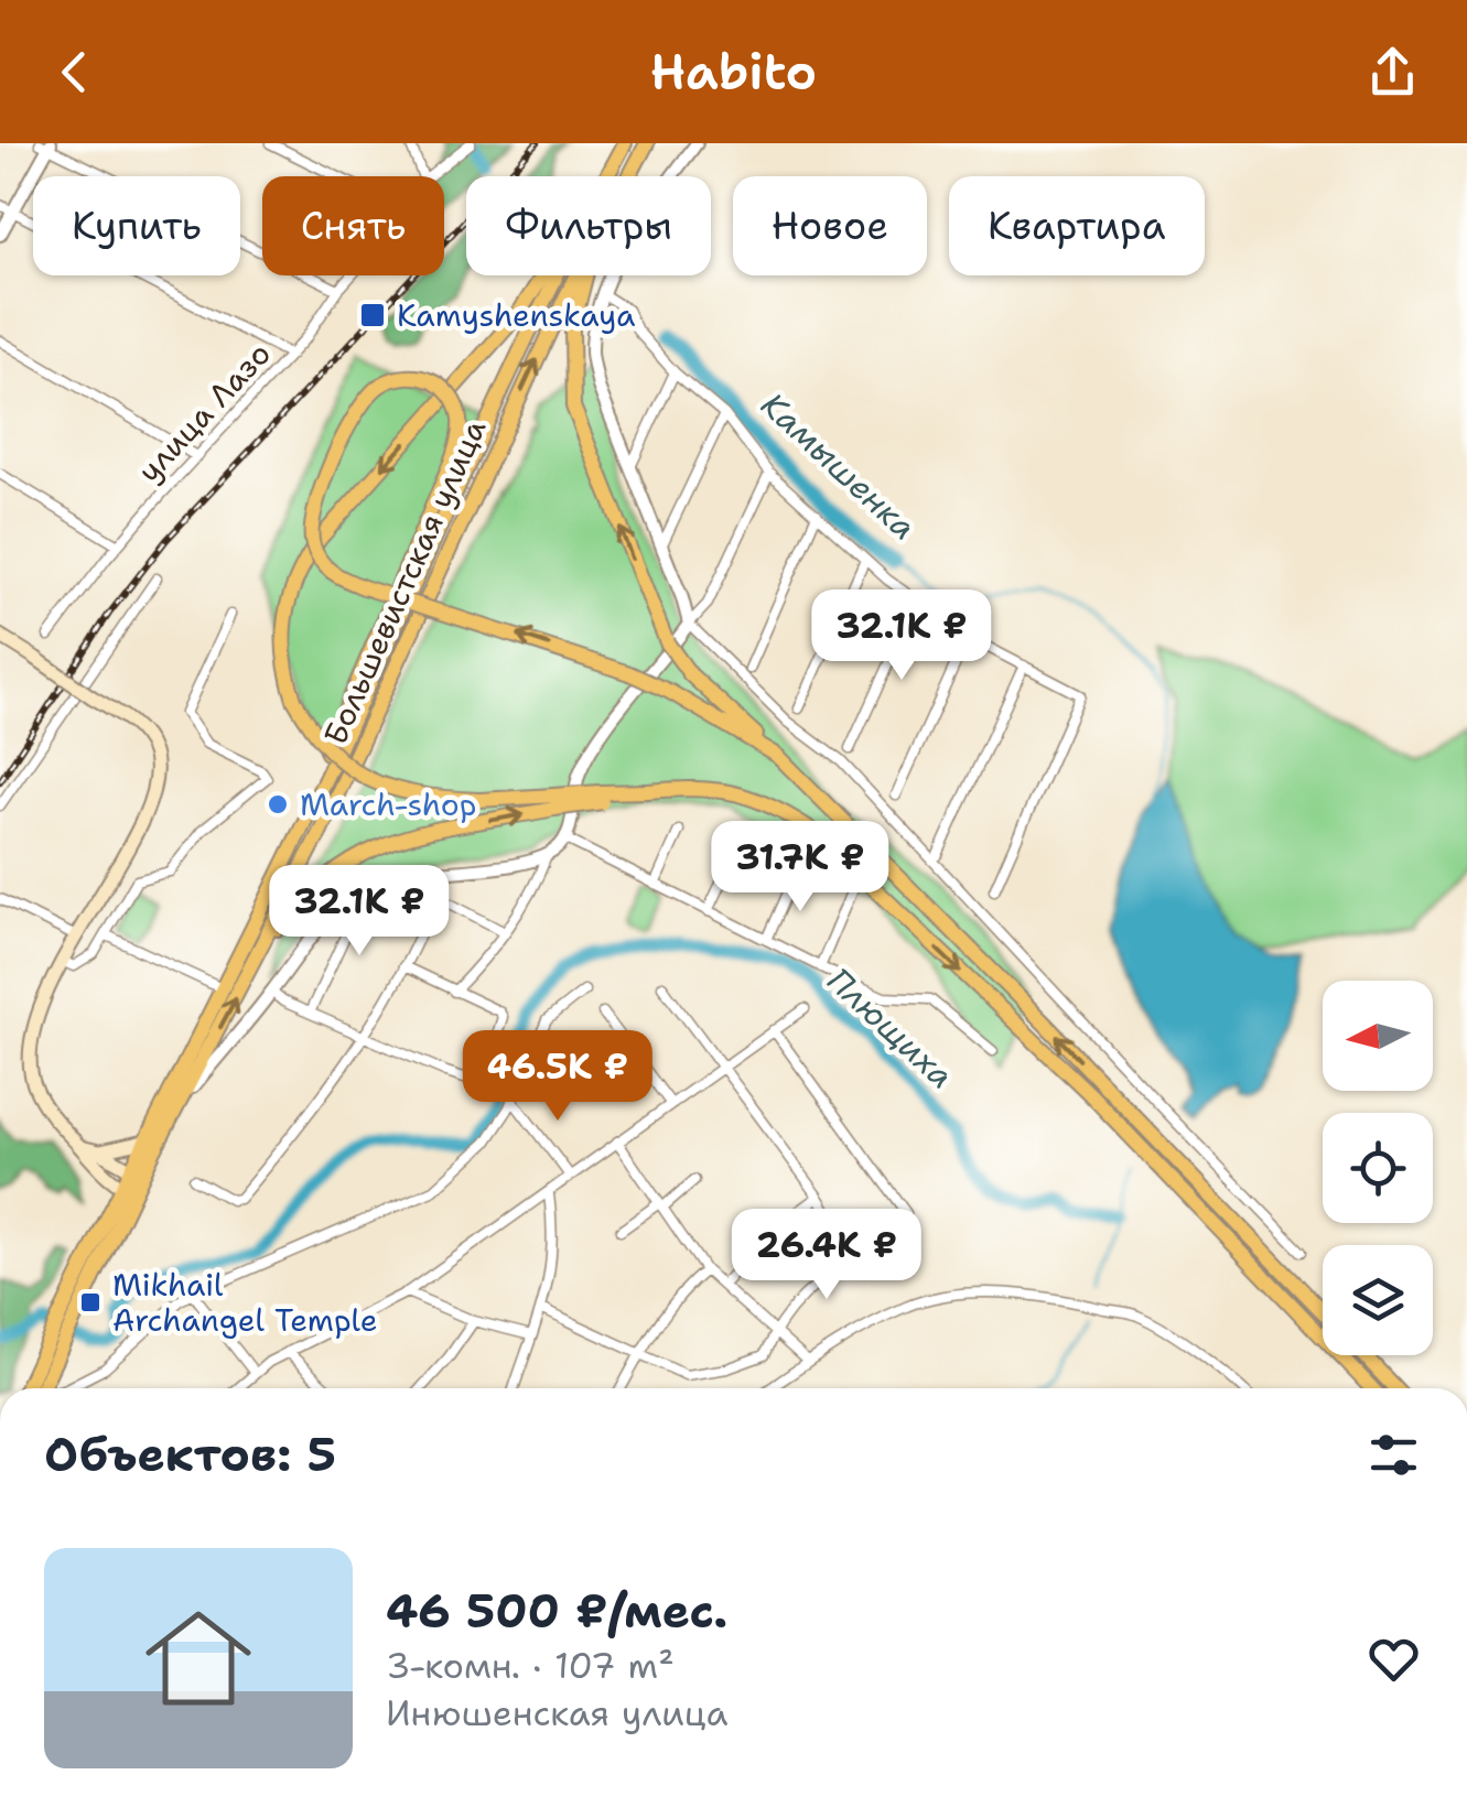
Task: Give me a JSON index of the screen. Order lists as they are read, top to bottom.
{
  "streets": {
    "main road": ["Большевистская улица"],
    "street": ["улица Лазо"]
  },
  "water": ["Камышенка", "Плющиха"],
  "places": {
    "transit": ["Kamyshenskaya", "Mikhail Archangel Temple"],
    "other": ["March-shop"]
  },
  "north": "left",
  "page": {
    "header": "Habito",
    "chip": [
      "Купить",
      "Снять",
      "Фильтры",
      "Новое",
      "Квартира"
    ],
    "price": [
      "32.1K ₽",
      "31.7K ₽",
      "32.1K ₽",
      "46.5K ₽",
      "26.4K ₽"
    ],
    "heading": "Объектов: 5",
    "list": [
      {
        "name": "46 500 ₽/мес.",
        "note": "3-комн. · 107 m² · Инюшенская улица"
      }
    ]
  }
}
